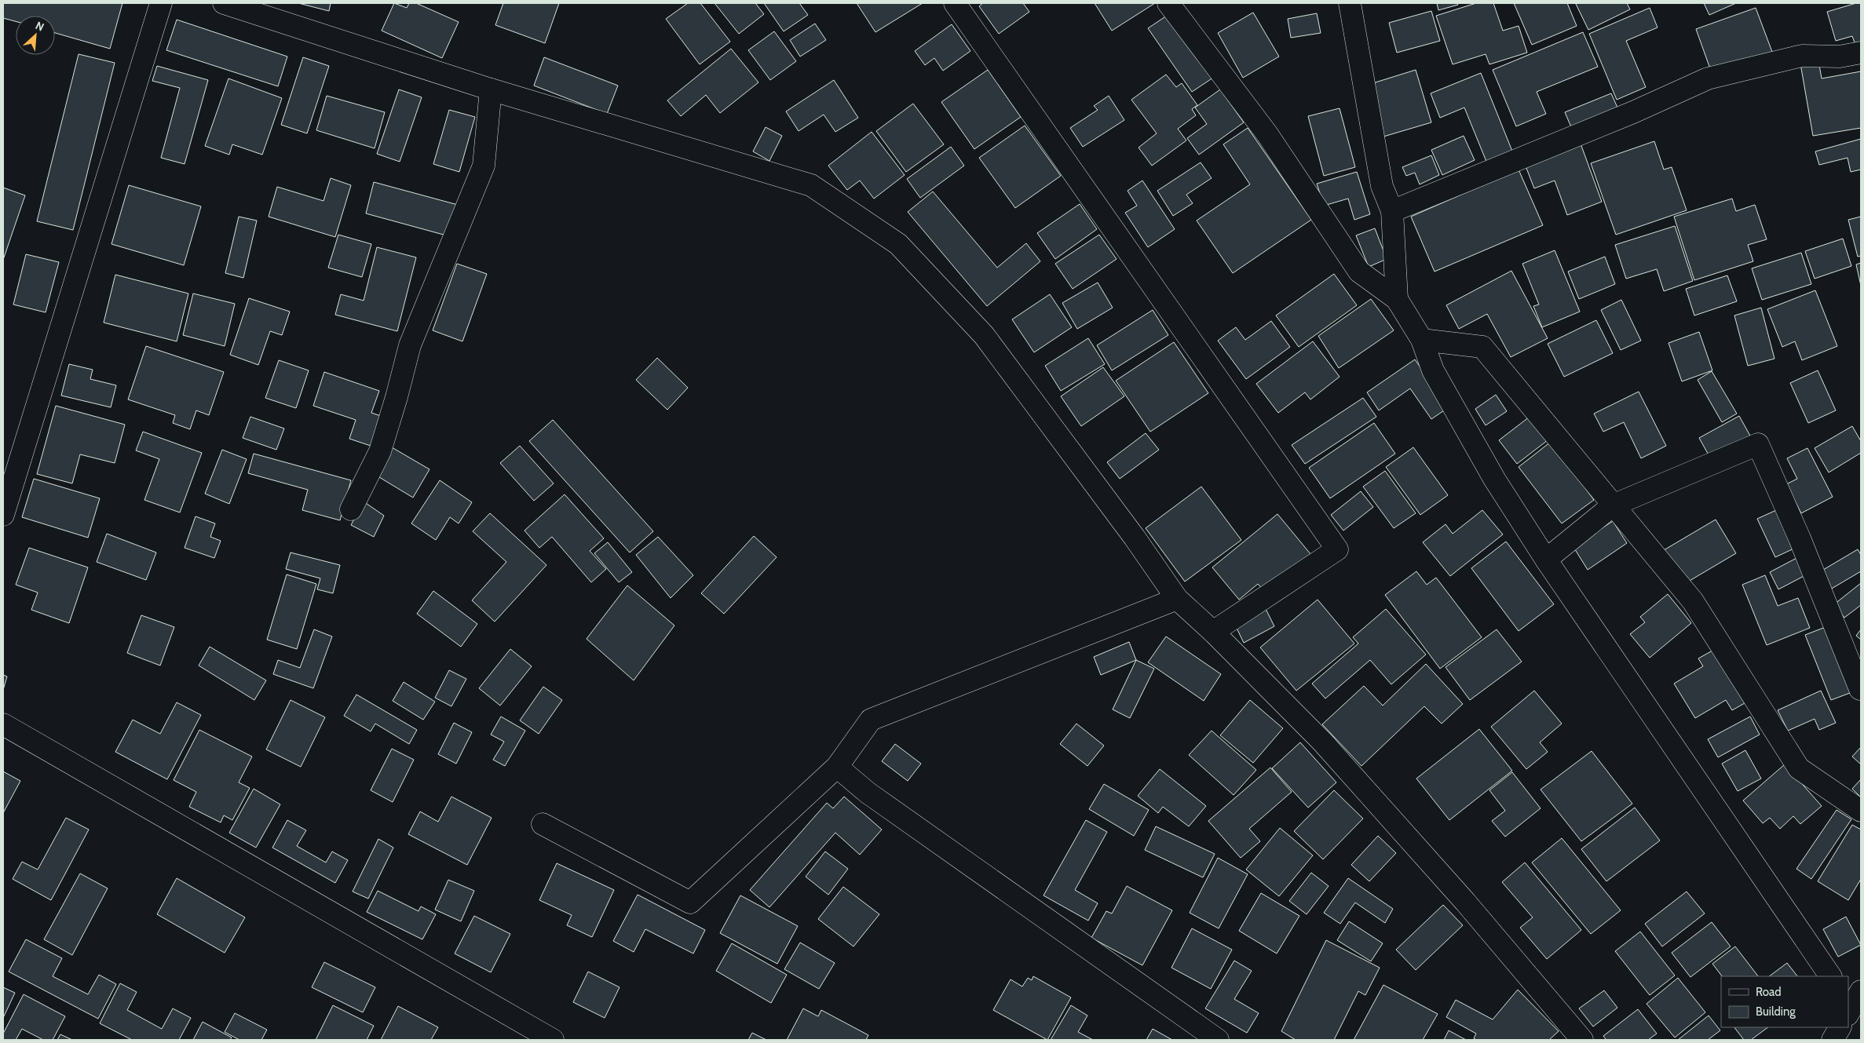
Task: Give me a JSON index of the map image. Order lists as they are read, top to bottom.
{
  "legend": ["Road", "Building"],
  "north": "top right"
}
